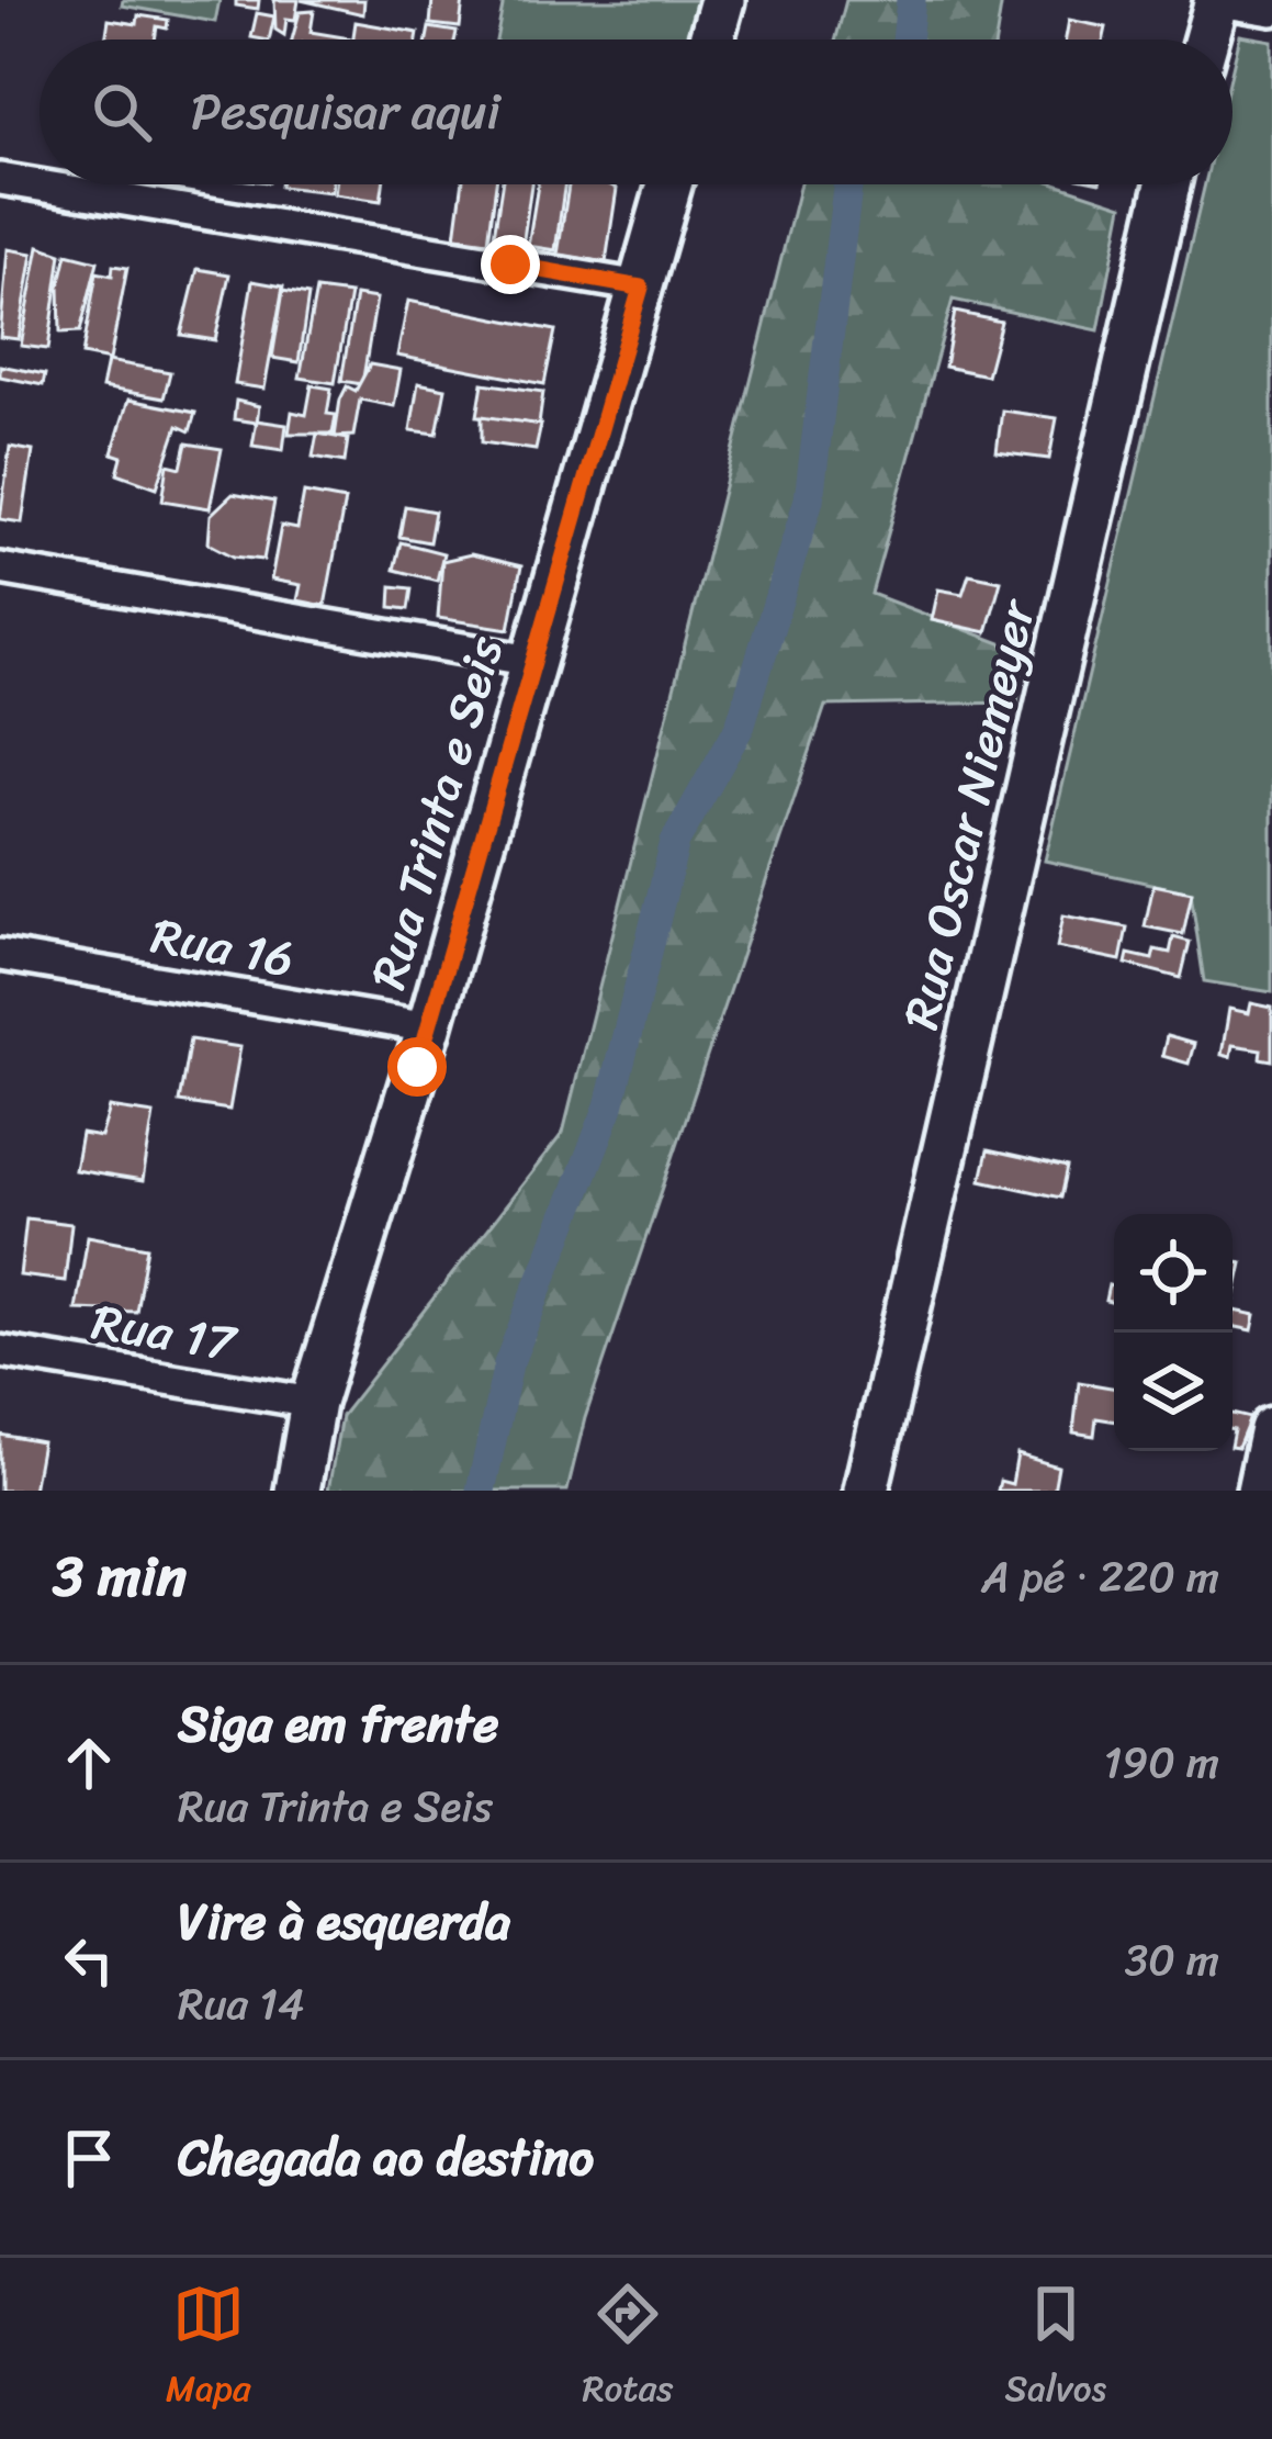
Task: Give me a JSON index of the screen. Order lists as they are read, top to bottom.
{
  "streets": {
    "street": [
      "Rua Trinta e Seis",
      "Rua Oscar Niemeyer",
      "Rua 16",
      "Rua 17"
    ]
  },
  "crossings": [
    ["Rua Trinta e Seis", "Rua 16"],
    ["Rua Trinta e Seis", "Rua 17"]
  ],
  "page": {
    "search": "Pesquisar aqui",
    "heading": ["3 min", "A pé · 220 m"],
    "list": [
      ["Siga em frente", "Rua Trinta e Seis", "190 m"],
      ["Vire à esquerda", "Rua 14", "30 m"],
      "Chegada ao destino"
    ],
    "nav": ["Mapa", "Rotas", "Salvos"]
  }
}
